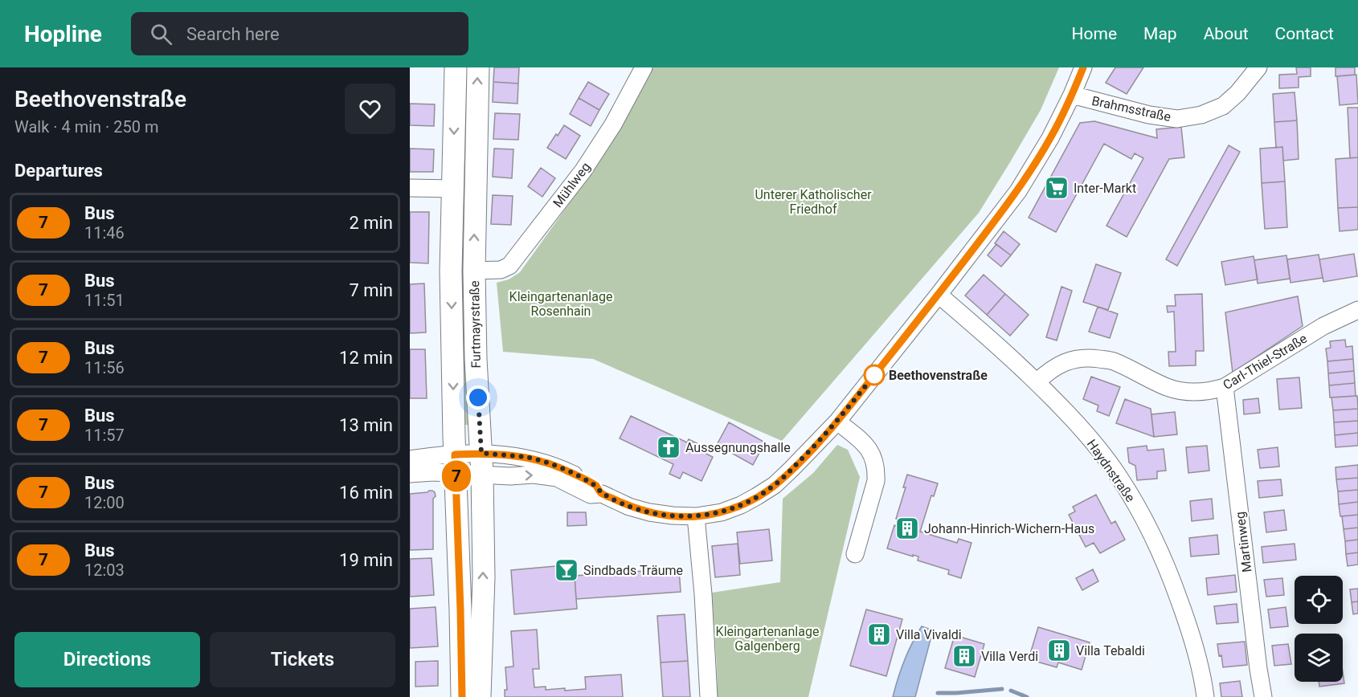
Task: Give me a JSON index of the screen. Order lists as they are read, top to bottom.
{
  "streets": {
    "main road": ["Furtmayrstraße"],
    "street": [
      "Brahmsstraße",
      "Mühlweg",
      "Carl-Thiel-Straße",
      "Haydnstraße",
      "Martinweg"
    ]
  },
  "crossings": [
    ["Mühlweg", "Furtmayrstraße"],
    ["Carl-Thiel-Straße", "Haydnstraße"],
    ["Carl-Thiel-Straße", "Martinweg"]
  ],
  "parks": ["Unterer Katholischer Friedhof", "Kleingartenanlage Rosenhain", "Kleingartenanlage Galgenberg"],
  "places": {
    "supermarket": ["Inter-Markt"],
    "other": ["Beethovenstraße"],
    "church": ["Aussegnungshalle"],
    "building": [
      "Johann-Hinrich-Wichern-Haus",
      "Villa Vivaldi",
      "Villa Tebaldi",
      "Villa Verdi"
    ],
    "bar": ["Sindbads Träume"]
  },
  "lines": ["bus line 7"],
  "page": {
    "header": "Hopline",
    "search": "Search here",
    "nav": [
      "Home",
      "Map",
      "About",
      "Contact"
    ],
    "heading": [
      ["Beethovenstraße", "Walk · 4 min · 250 m"],
      "Departures"
    ],
    "on_map": "7",
    "list": [
      {
        "mark": "7",
        "name": "Bus",
        "note": "11:46",
        "value": "2 min"
      },
      {
        "mark": "7",
        "name": "Bus",
        "note": "11:51",
        "value": "7 min"
      },
      {
        "mark": "7",
        "name": "Bus",
        "note": "11:56",
        "value": "12 min"
      },
      {
        "mark": "7",
        "name": "Bus",
        "note": "11:57",
        "value": "13 min"
      },
      {
        "mark": "7",
        "name": "Bus",
        "note": "12:00",
        "value": "16 min"
      },
      {
        "mark": "7",
        "name": "Bus",
        "note": "12:03",
        "value": "19 min"
      }
    ],
    "buttons": ["Directions", "Tickets"]
  }
}
